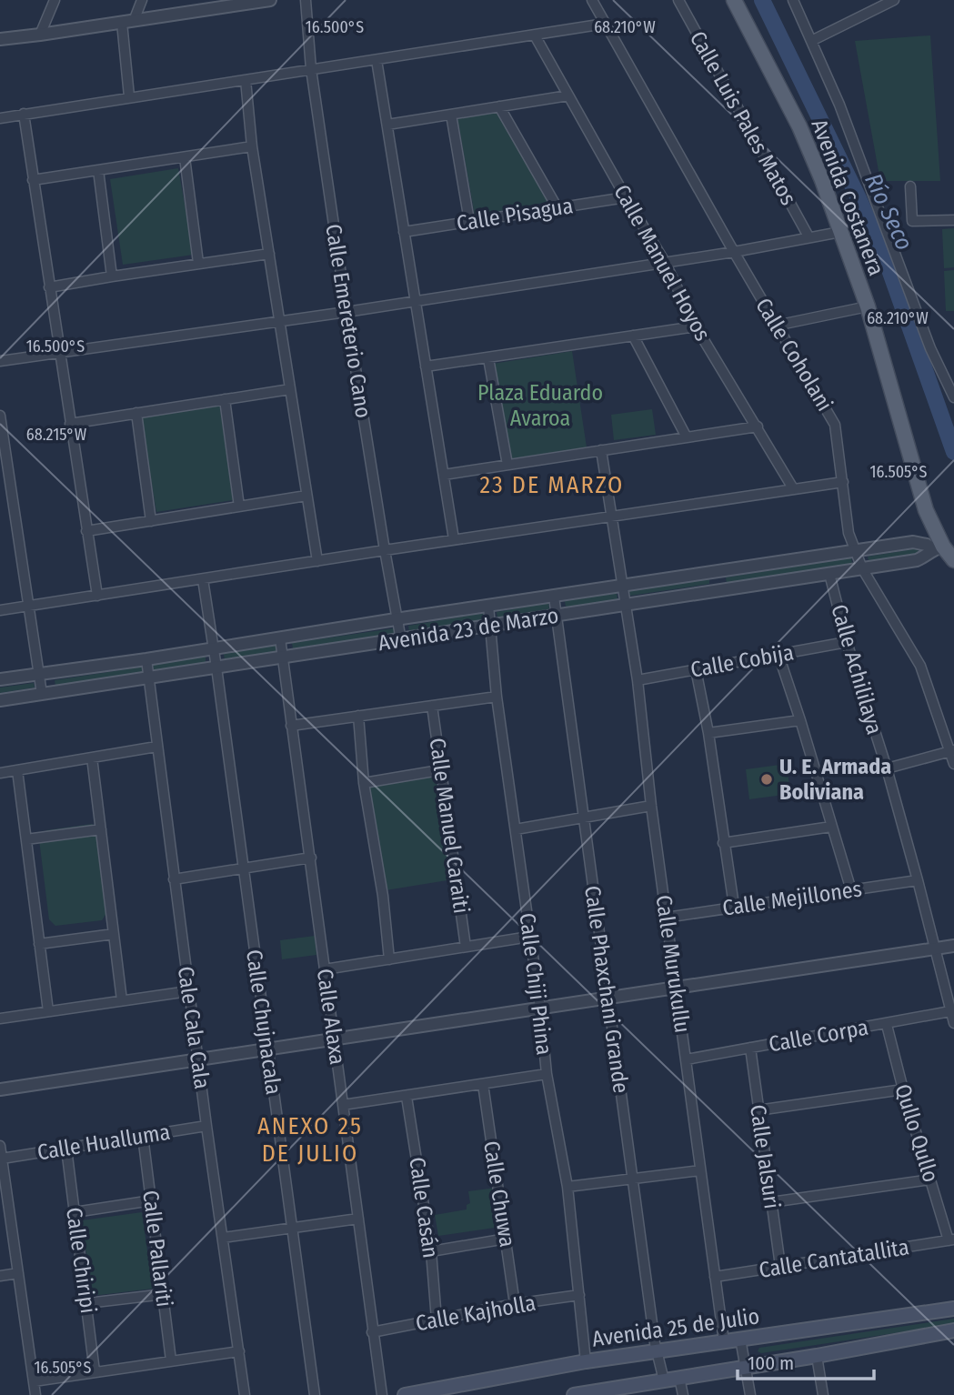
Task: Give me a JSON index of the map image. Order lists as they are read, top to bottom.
{
  "streets": {
    "main road": ["Avenida Costanera", "Avenida 25 de Julio"],
    "street": [
      "Calle Luis Pales Matos",
      "Calle Pisagua",
      "Calle Manuel Hoyos",
      "Calle Emereterio Cano",
      "Calle Coholani",
      "Avenida 23 de Marzo",
      "Calle Cobija",
      "Calle Achililaya",
      "Calle Manuel Caraiti",
      "Calle Mejillones",
      "Calle Murukullu",
      "Calle Chiji Phina",
      "Calle Phaxchani Grande",
      "Calle Alaxa",
      "Calle Chujnacala",
      "Cale Cala Cala",
      "Calle Corpa",
      "Qullo Qullo",
      "Calle Hualluma",
      "Calle Jalsuri",
      "Calle Chuwa",
      "Calle Casán",
      "Calle Pallariti",
      "Calle Cantatallita",
      "Calle Chiripi",
      "Calle Kajholla"
    ]
  },
  "crossings": [
    ["Avenida Costanera", "Avenida 23 de Marzo"],
    ["Calle Pisagua", "Calle Manuel Hoyos"],
    ["Calle Emereterio Cano", "Avenida 23 de Marzo"],
    ["Calle Coholani", "Avenida 23 de Marzo"],
    ["Avenida 23 de Marzo", "Calle Achililaya"],
    ["Avenida 23 de Marzo", "Calle Murukullu"],
    ["Avenida 23 de Marzo", "Calle Chiji Phina"],
    ["Avenida 23 de Marzo", "Calle Phaxchani Grande"],
    ["Avenida 23 de Marzo", "Calle Alaxa"],
    ["Avenida 23 de Marzo", "Calle Chujnacala"],
    ["Avenida 23 de Marzo", "Cale Cala Cala"],
    ["Calle Cobija", "Calle Achililaya"],
    ["Calle Cobija", "Calle Murukullu"],
    ["Calle Achililaya", "Calle Mejillones"],
    ["Calle Achililaya", "Calle Corpa"],
    ["Calle Mejillones", "Calle Murukullu"],
    ["Calle Murukullu", "Calle Corpa"],
    ["Calle Murukullu", "Calle Cantatallita"],
    ["Calle Murukullu", "Avenida 25 de Julio"],
    ["Calle Chiji Phina", "Calle Kajholla"],
    ["Calle Chiji Phina", "Avenida 25 de Julio"],
    ["Calle Phaxchani Grande", "Avenida 25 de Julio"],
    ["Calle Alaxa", "Calle Kajholla"],
    ["Cale Cala Cala", "Calle Hualluma"],
    ["Calle Corpa", "Qullo Qullo"],
    ["Calle Corpa", "Calle Jalsuri"],
    ["Qullo Qullo", "Calle Cantatallita"],
    ["Calle Hualluma", "Calle Pallariti"],
    ["Calle Hualluma", "Calle Chiripi"],
    ["Calle Jalsuri", "Calle Cantatallita"],
    ["Calle Chuwa", "Calle Kajholla"],
    ["Calle Casán", "Calle Kajholla"]
  ],
  "districts": ["23 DE MARZO", "ANEXO 25 DE JULIO"],
  "water": ["Río Seco"],
  "parks": ["Plaza Eduardo Avaroa"],
  "places": ["U. E. Armada Boliviana"],
  "scale_bar": "100 m",
  "coordinates": [
    "68.210°W",
    "16.500°S",
    "68.215°W",
    "16.505°S"
  ]
}
